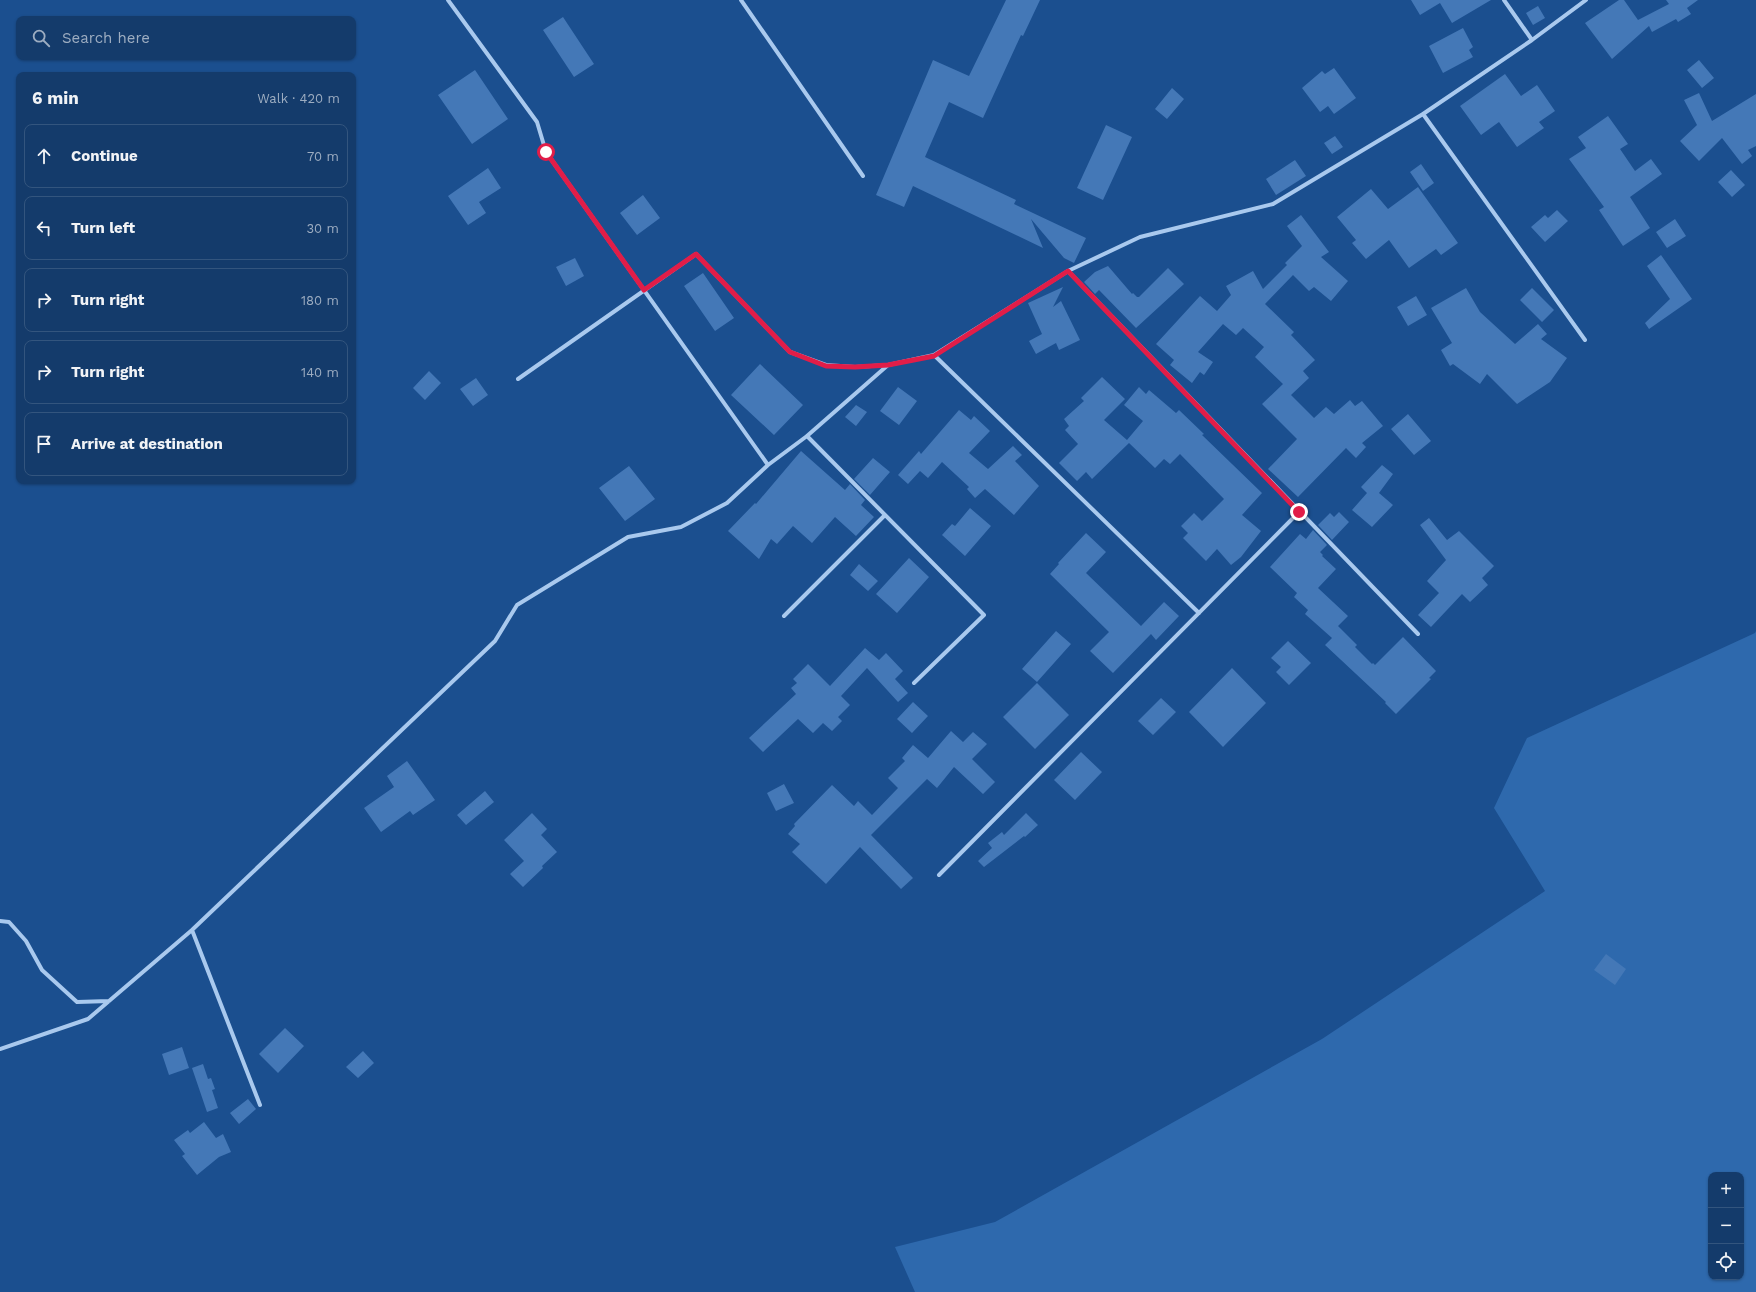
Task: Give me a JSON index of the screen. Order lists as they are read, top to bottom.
{
  "page": {
    "search": "Search here",
    "heading": ["6 min", "Walk · 420 m"],
    "list": [
      ["Continue", "70 m"],
      ["Turn left", "30 m"],
      ["Turn right", "180 m"],
      ["Turn right", "140 m"],
      "Arrive at destination"
    ],
    "map_buttons": ["+", "−"]
  }
}
